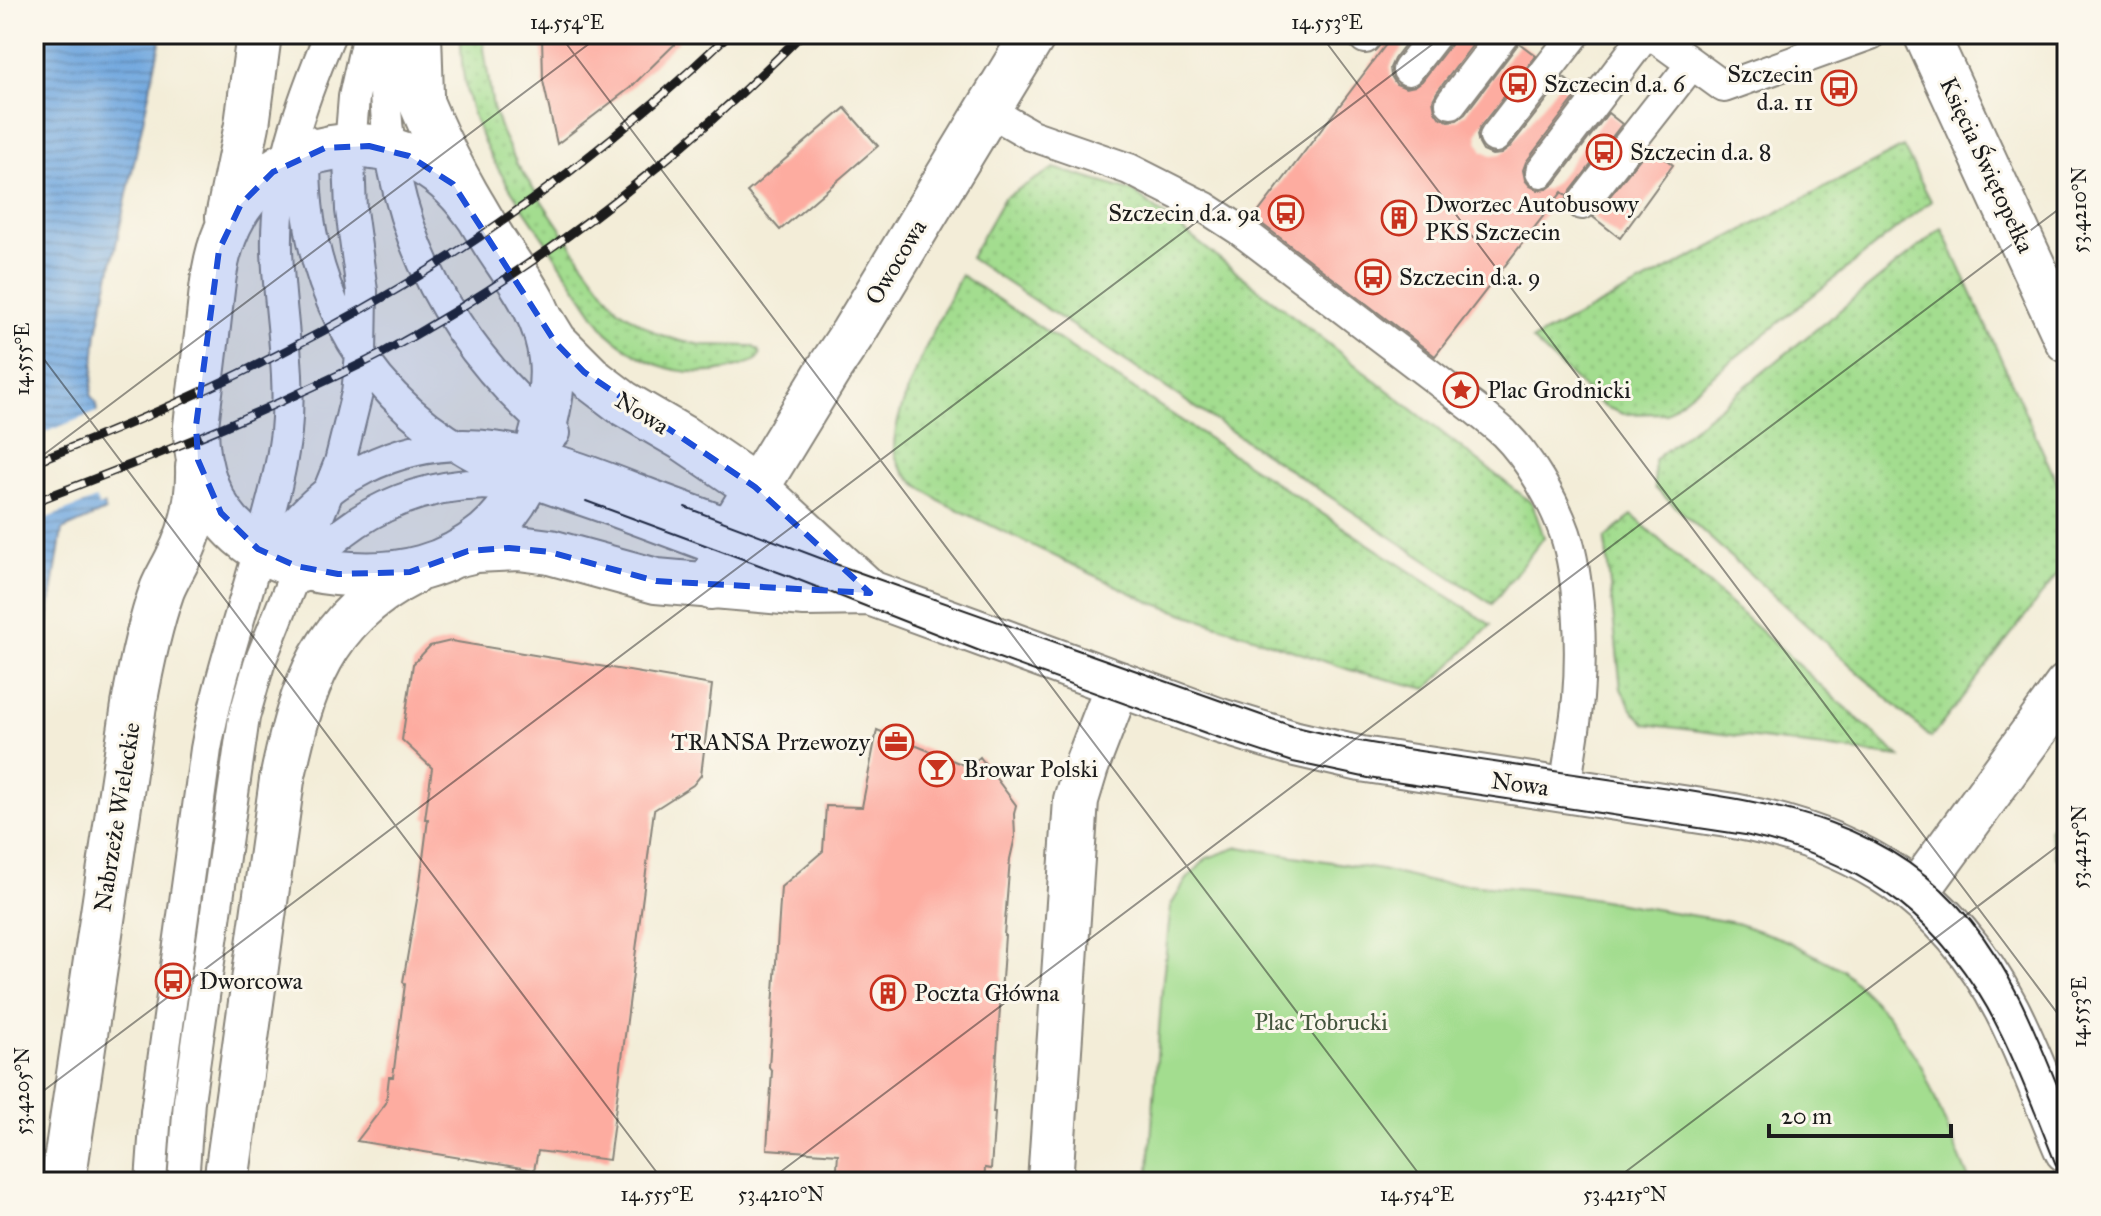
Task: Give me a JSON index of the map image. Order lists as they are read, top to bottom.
{
  "streets": {
    "street": [
      "Księcia Świętopełka",
      "Owocowa",
      "Nowa",
      "Nabrzeże Wieleckie"
    ]
  },
  "crossings": [
    ["Owocowa", "Nowa"]
  ],
  "parks": ["Plac Tobrucki"],
  "places": {
    "bus stop": [
      "Szczecin d.a. 6",
      "Szczecin d.a. 11",
      "Szczecin d.a. 8",
      "Szczecin d.a. 9a",
      "Szczecin d.a. 9",
      "Dworcowa"
    ],
    "building": ["Dworzec Autobusowy PKS Szczecin", "Poczta Główna"],
    "place": ["Plac Grodnicki"],
    "office": ["TRANSA Przewozy"],
    "bar": ["Browar Polski"]
  },
  "scale_bar": "20 m",
  "coordinates": [
    "14.554°E",
    "14.553°E",
    "53.4210°N",
    "14.555°E",
    "53.4215°N",
    "53.4205°N"
  ]
}
